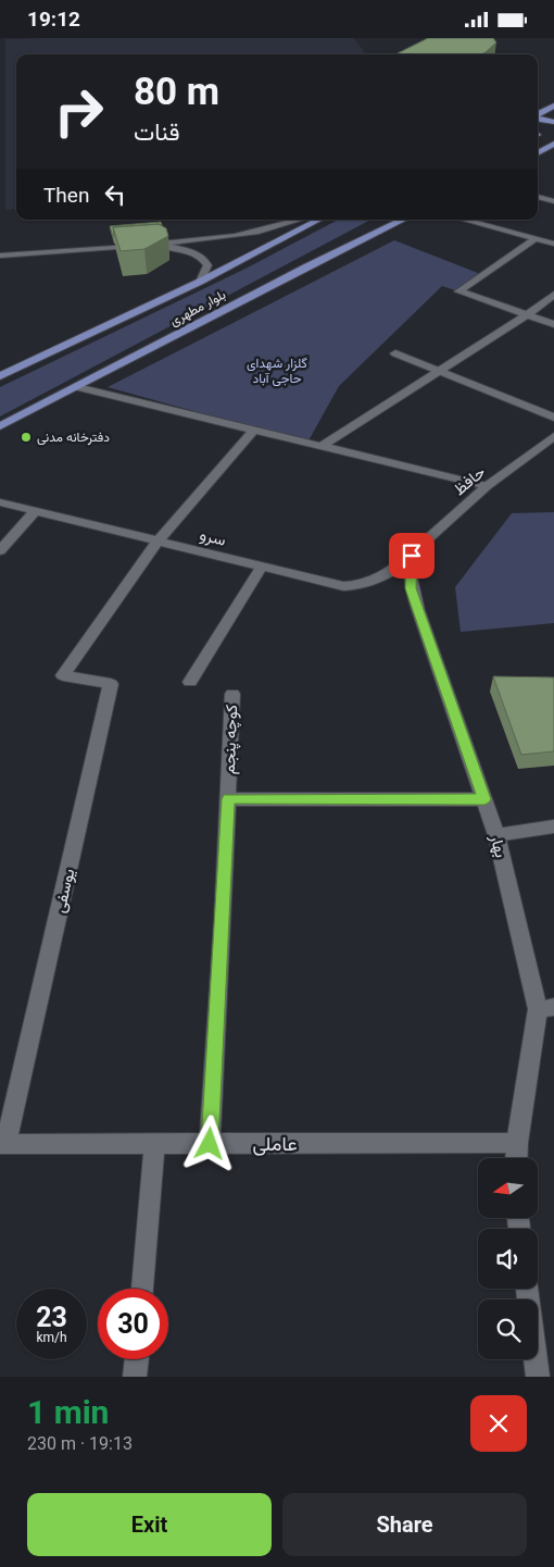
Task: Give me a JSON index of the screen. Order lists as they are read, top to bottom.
{
  "streets": {
    "main road": ["بلوار مطهری"],
    "street": [
      "حافظ",
      "سرو",
      "کوچه پنجم",
      "بهار",
      "یوسفی",
      "عاملی"
    ]
  },
  "crossings": [
    ["حافظ", "سرو"],
    ["حافظ", "بهار"],
    ["سرو", "بهار"],
    ["سرو", "یوسفی"],
    ["کوچه پنجم", "عاملی"],
    ["بهار", "عاملی"],
    ["یوسفی", "عاملی"]
  ],
  "parks": ["گلزار شهدای حاجی آباد"],
  "places": ["دفترخانه مدنی"],
  "north": "left",
  "page": {
    "status": "19:12",
    "turn": ["80 m", "قنات"],
    "then": "Then",
    "speed": "23 km/h",
    "limit": "30",
    "heading": ["1 min", "230 m · 19:13"],
    "buttons": ["Exit", "Share"]
  }
}
